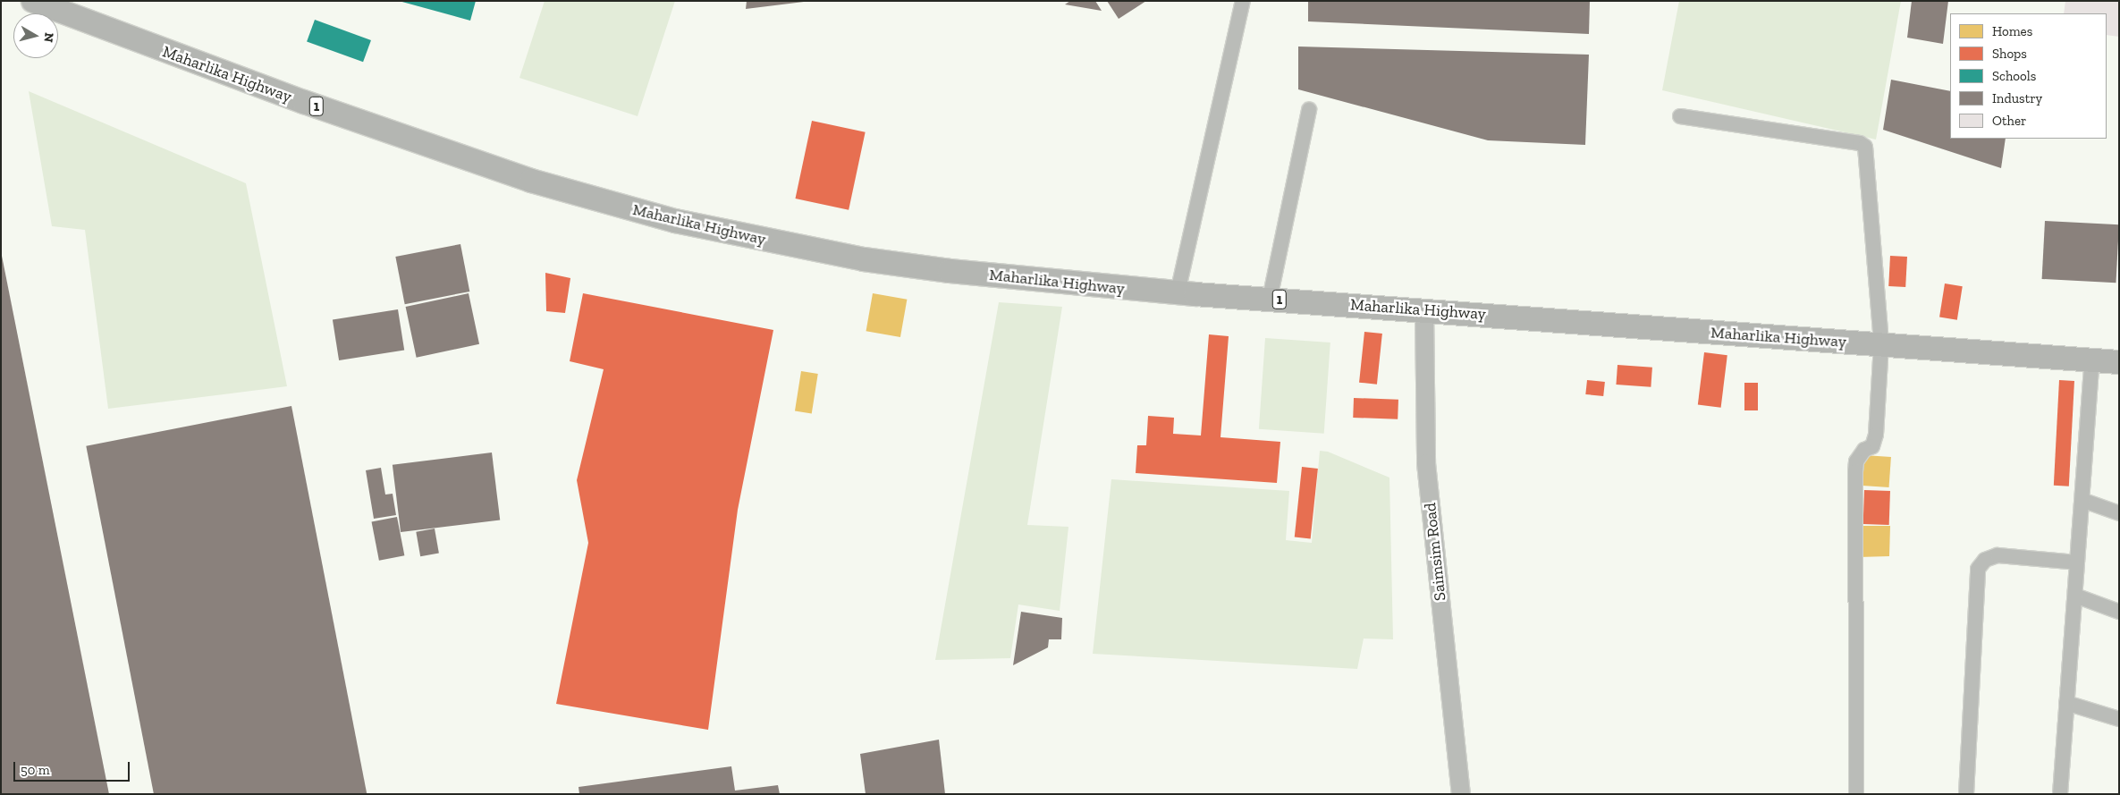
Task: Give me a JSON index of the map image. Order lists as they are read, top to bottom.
{
  "streets": {
    "highway": ["Maharlika Highway", "1"],
    "street": ["Saimsim Road"]
  },
  "crossings": [
    ["Maharlika Highway", "Saimsim Road"]
  ],
  "legend": [
    "Homes",
    "Shops",
    "Schools",
    "Industry",
    "Other"
  ],
  "scale_bar": "50 m",
  "north": "right"
}
